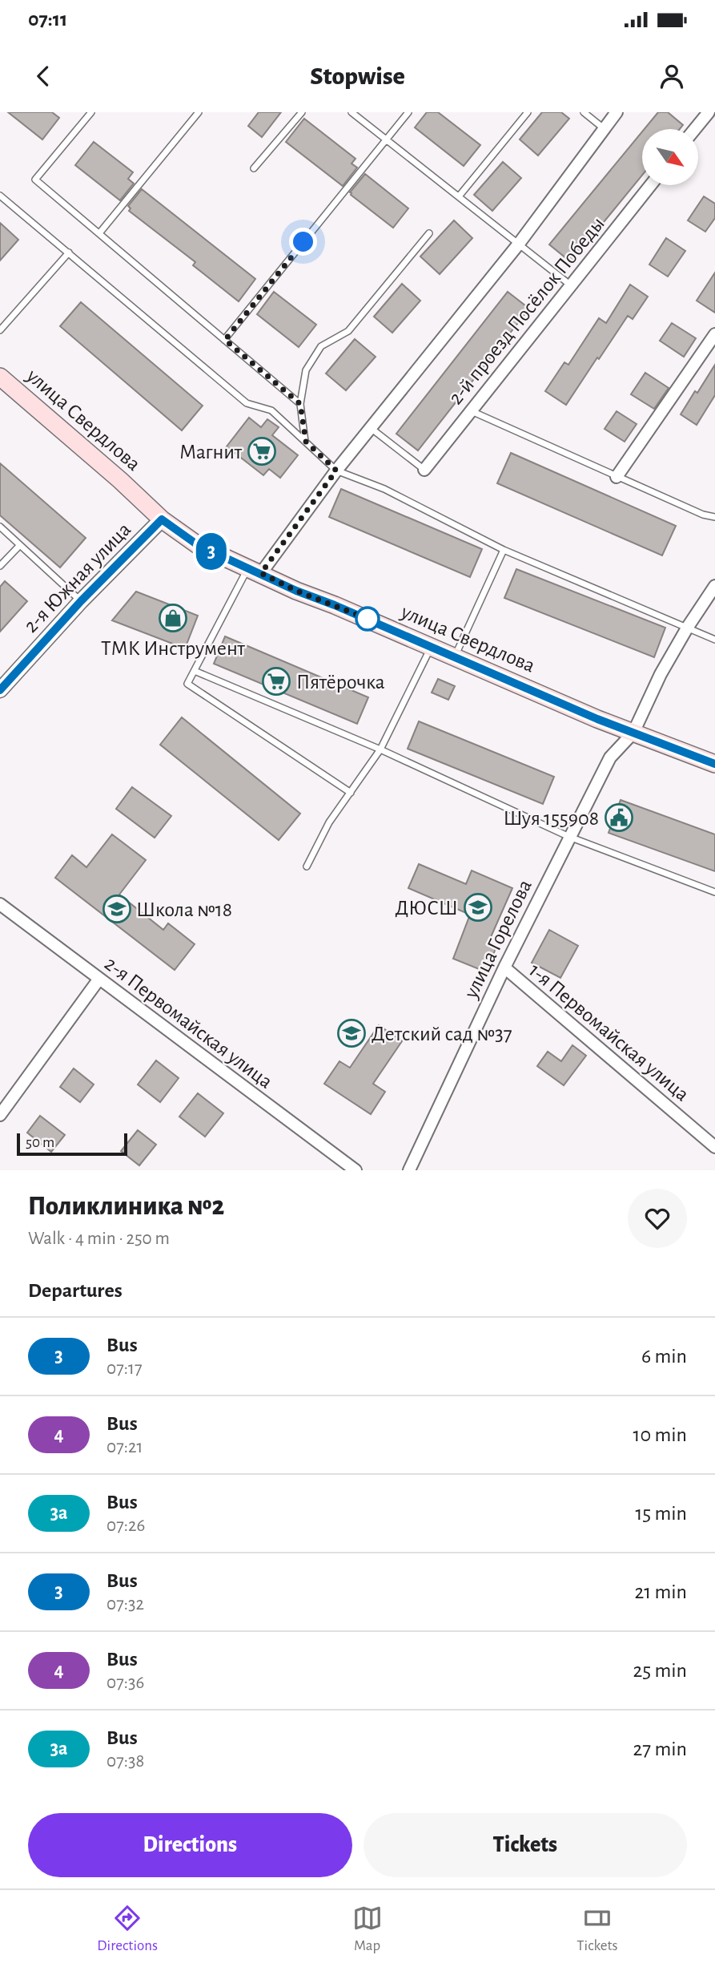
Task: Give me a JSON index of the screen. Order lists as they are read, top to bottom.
{
  "streets": {
    "main road": ["улица Свердлова"],
    "street": [
      "2-й проезд Посёлок Победы",
      "2-я Южная улица",
      "улица Горелова",
      "2-я Первомайская улица",
      "1-я Первомайская улица"
    ]
  },
  "crossings": [
    ["улица Свердлова", "2-я Южная улица"],
    ["улица Свердлова", "улица Горелова"],
    ["улица Горелова", "1-я Первомайская улица"]
  ],
  "places": {
    "supermarket": ["Магнит", "Пятёрочка"],
    "shop": ["ТМК Инструмент"],
    "public building": ["Шуя 155908"],
    "school or university": ["ДЮСШ", "Школа №18", "Детский сад №37"]
  },
  "lines": ["bus line 3"],
  "scale_bar": "50 m",
  "north": "bottom right",
  "page": {
    "status": "07:11",
    "header": "Stopwise",
    "on_map": "3",
    "scale": "50 m",
    "heading": [
      ["Поликлиника №2", "Walk · 4 min · 250 m"],
      "Departures"
    ],
    "list": [
      {
        "mark": "3",
        "name": "Bus",
        "note": "07:17",
        "value": "6 min"
      },
      {
        "mark": "4",
        "name": "Bus",
        "note": "07:21",
        "value": "10 min"
      },
      {
        "mark": "3а",
        "name": "Bus",
        "note": "07:26",
        "value": "15 min"
      },
      {
        "mark": "3",
        "name": "Bus",
        "note": "07:32",
        "value": "21 min"
      },
      {
        "mark": "4",
        "name": "Bus",
        "note": "07:36",
        "value": "25 min"
      },
      {
        "mark": "3а",
        "name": "Bus",
        "note": "07:38",
        "value": "27 min"
      }
    ],
    "buttons": ["Directions", "Tickets"],
    "tabs": ["Directions", "Map", "Tickets"]
  }
}
